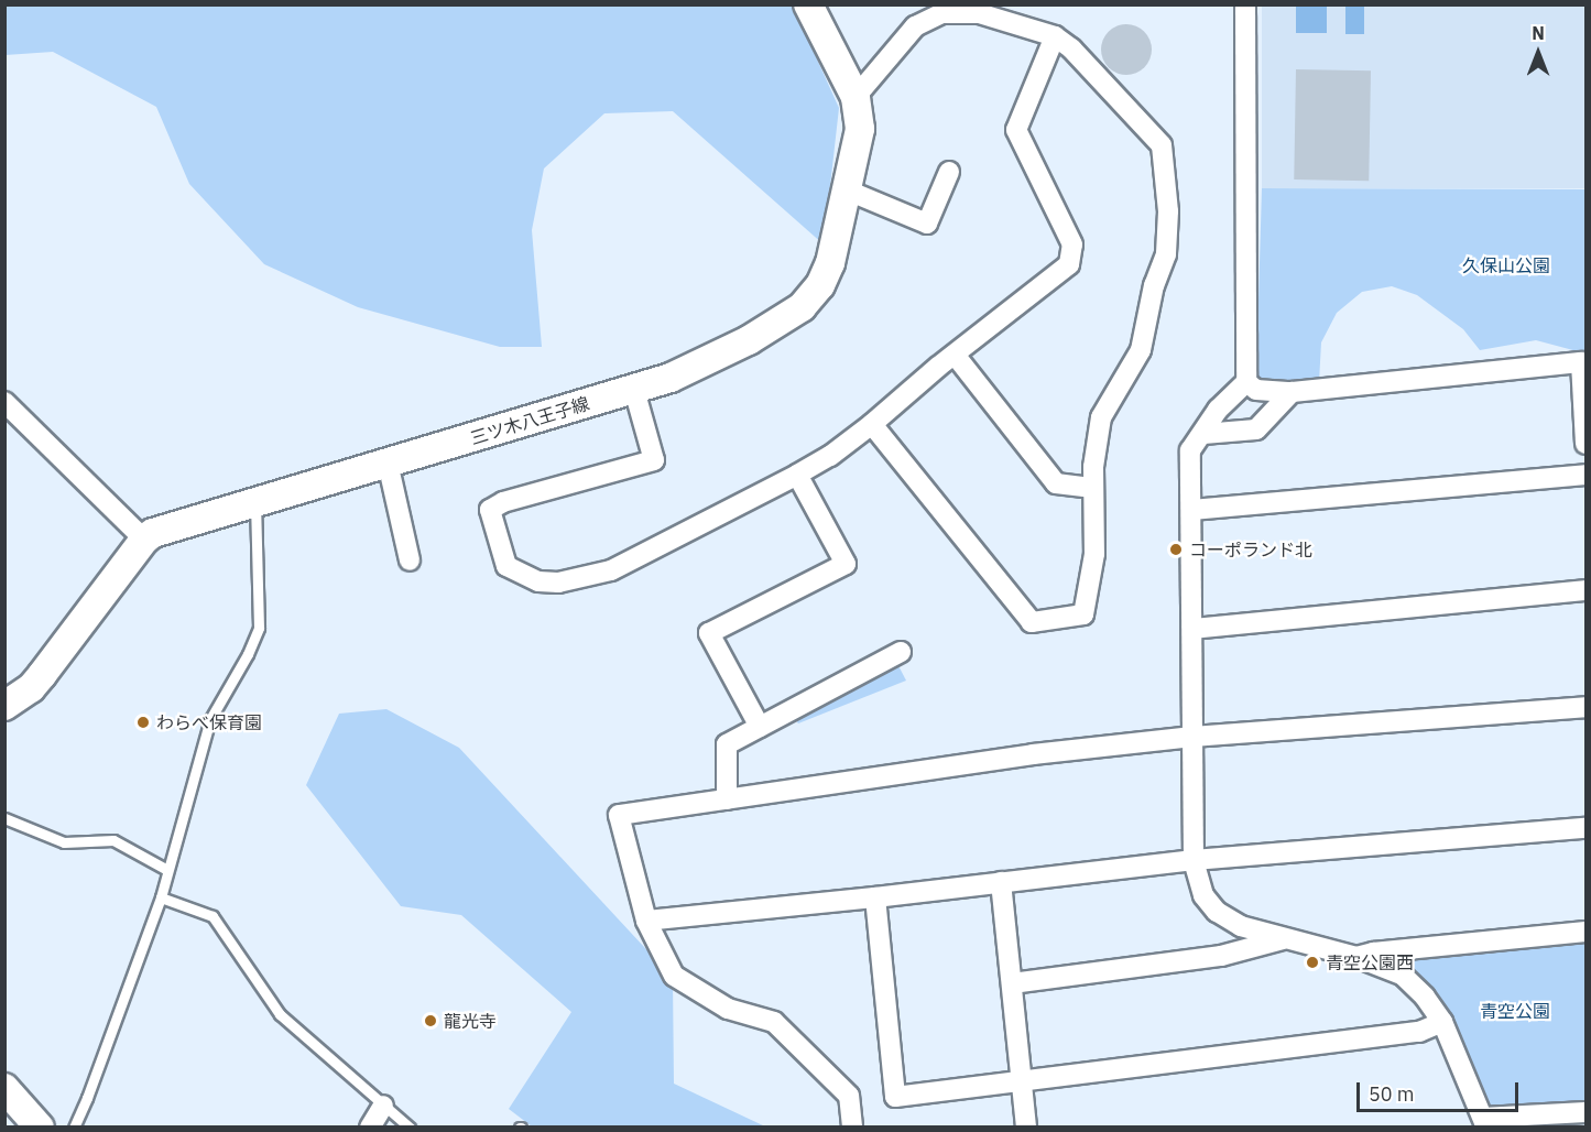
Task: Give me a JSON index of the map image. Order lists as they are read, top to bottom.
{
  "streets": {
    "main road": ["三ツ木八王子線"]
  },
  "parks": ["久保山公園", "青空公園"],
  "places": [
    "コーポランド北",
    "わらべ保育園",
    "青空公園西",
    "龍光寺"
  ],
  "scale_bar": "50 m",
  "north": "top"
}
